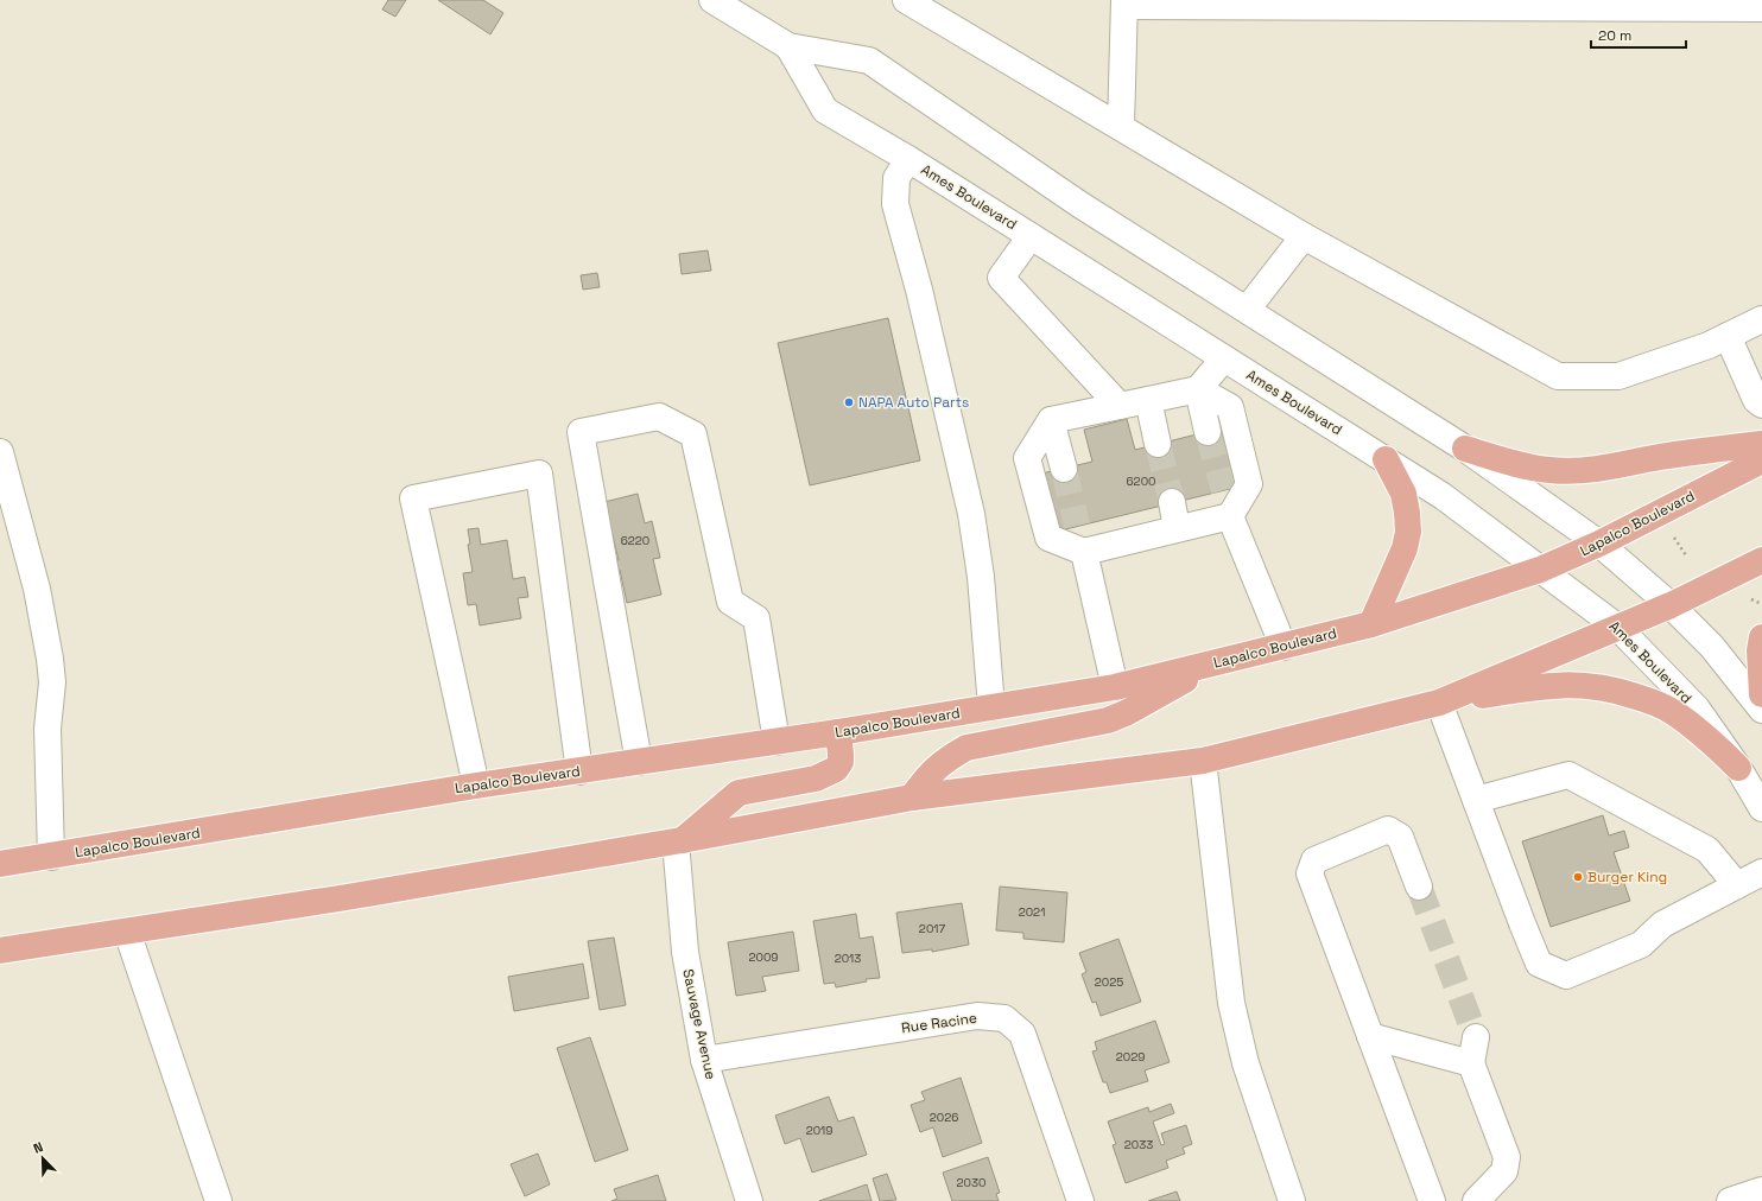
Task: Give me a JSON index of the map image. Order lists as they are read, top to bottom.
{
  "streets": {
    "main road": ["Lapalco Boulevard"],
    "street": ["Ames Boulevard", "Rue Racine", "Sauvage Avenue"]
  },
  "crossings": [
    ["Ames Boulevard", "Lapalco Boulevard"],
    ["Rue Racine", "Sauvage Avenue"]
  ],
  "places": ["NAPA Auto Parts", "Burger King"],
  "house_numbers": [
    "6200",
    "6220",
    "2021",
    "2017",
    "2009",
    "2013",
    "2025",
    "2029",
    "2026",
    "2019",
    "2033",
    "2030"
  ],
  "scale_bar": "20 m",
  "north": "top left"
}
